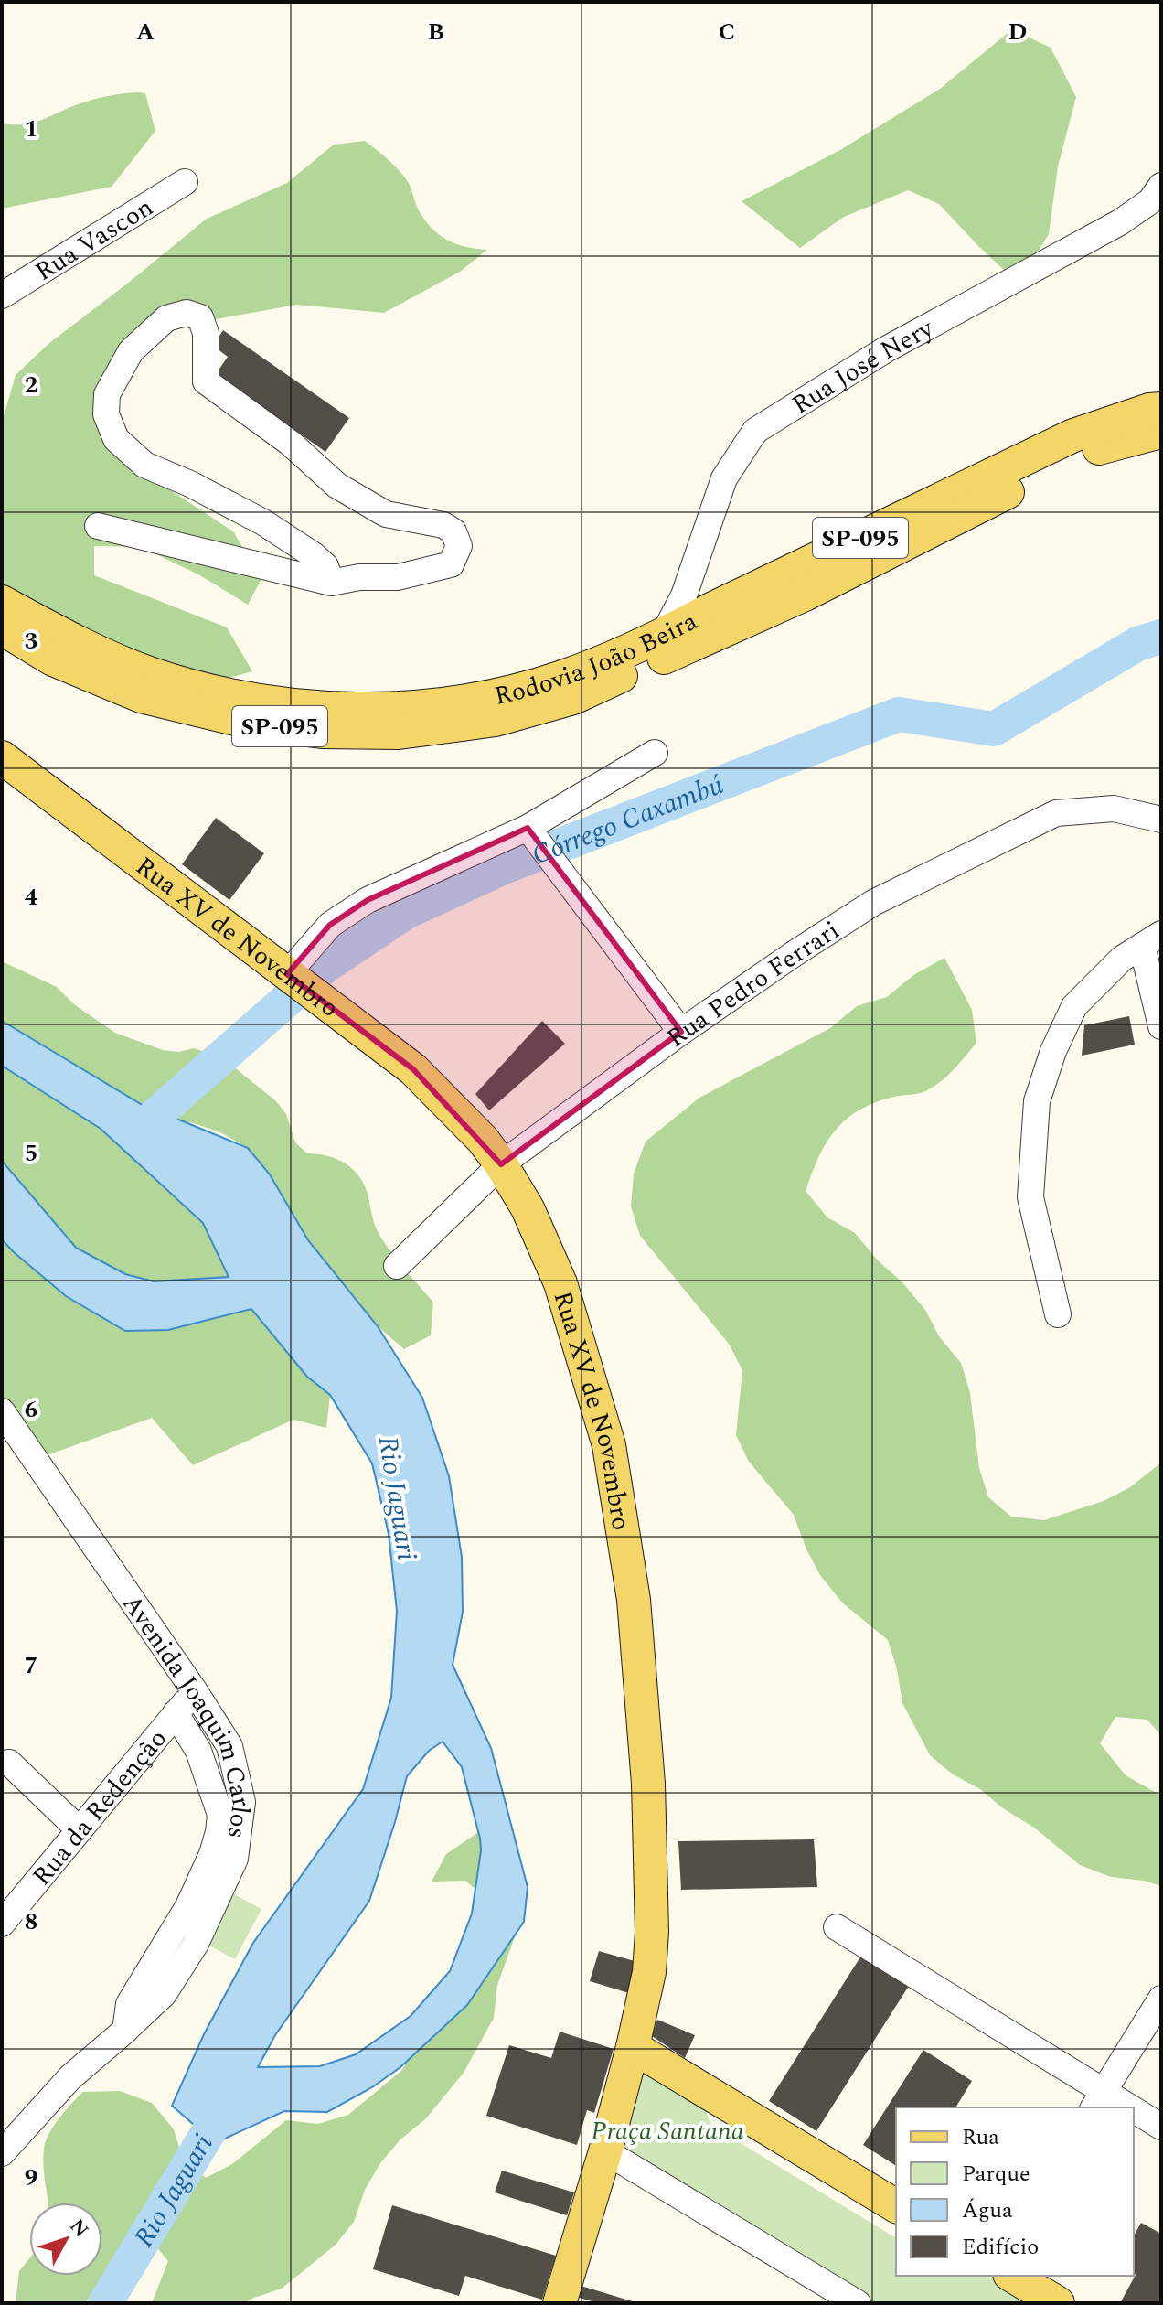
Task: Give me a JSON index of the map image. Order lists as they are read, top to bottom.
{
  "streets": {
    "main road": ["SP-095", "Rodovia João Beira", "Rua XV de Novembro"],
    "street": [
      "Rua Vascon",
      "Rua José Nery",
      "Rua Pedro Ferrari",
      "Avenida Joaquim Carlos",
      "Rua da Redenção"
    ]
  },
  "crossings": [
    ["Rua José Nery", "Rodovia João Beira"],
    ["Rua XV de Novembro", "Rua Pedro Ferrari"],
    ["Avenida Joaquim Carlos", "Rua da Redenção"]
  ],
  "water": ["Córrego Caxambú", "Rio Jaguari"],
  "parks": ["Praça Santana"],
  "legend": [
    "Rua",
    "Parque",
    "Água",
    "Edifício"
  ],
  "north": "top right",
  "grid": {
    "columns": [
      "A",
      "B",
      "C",
      "D"
    ],
    "rows": [
      "1",
      "2",
      "3",
      "4",
      "5",
      "6",
      "7",
      "8",
      "9"
    ]
  }
}
